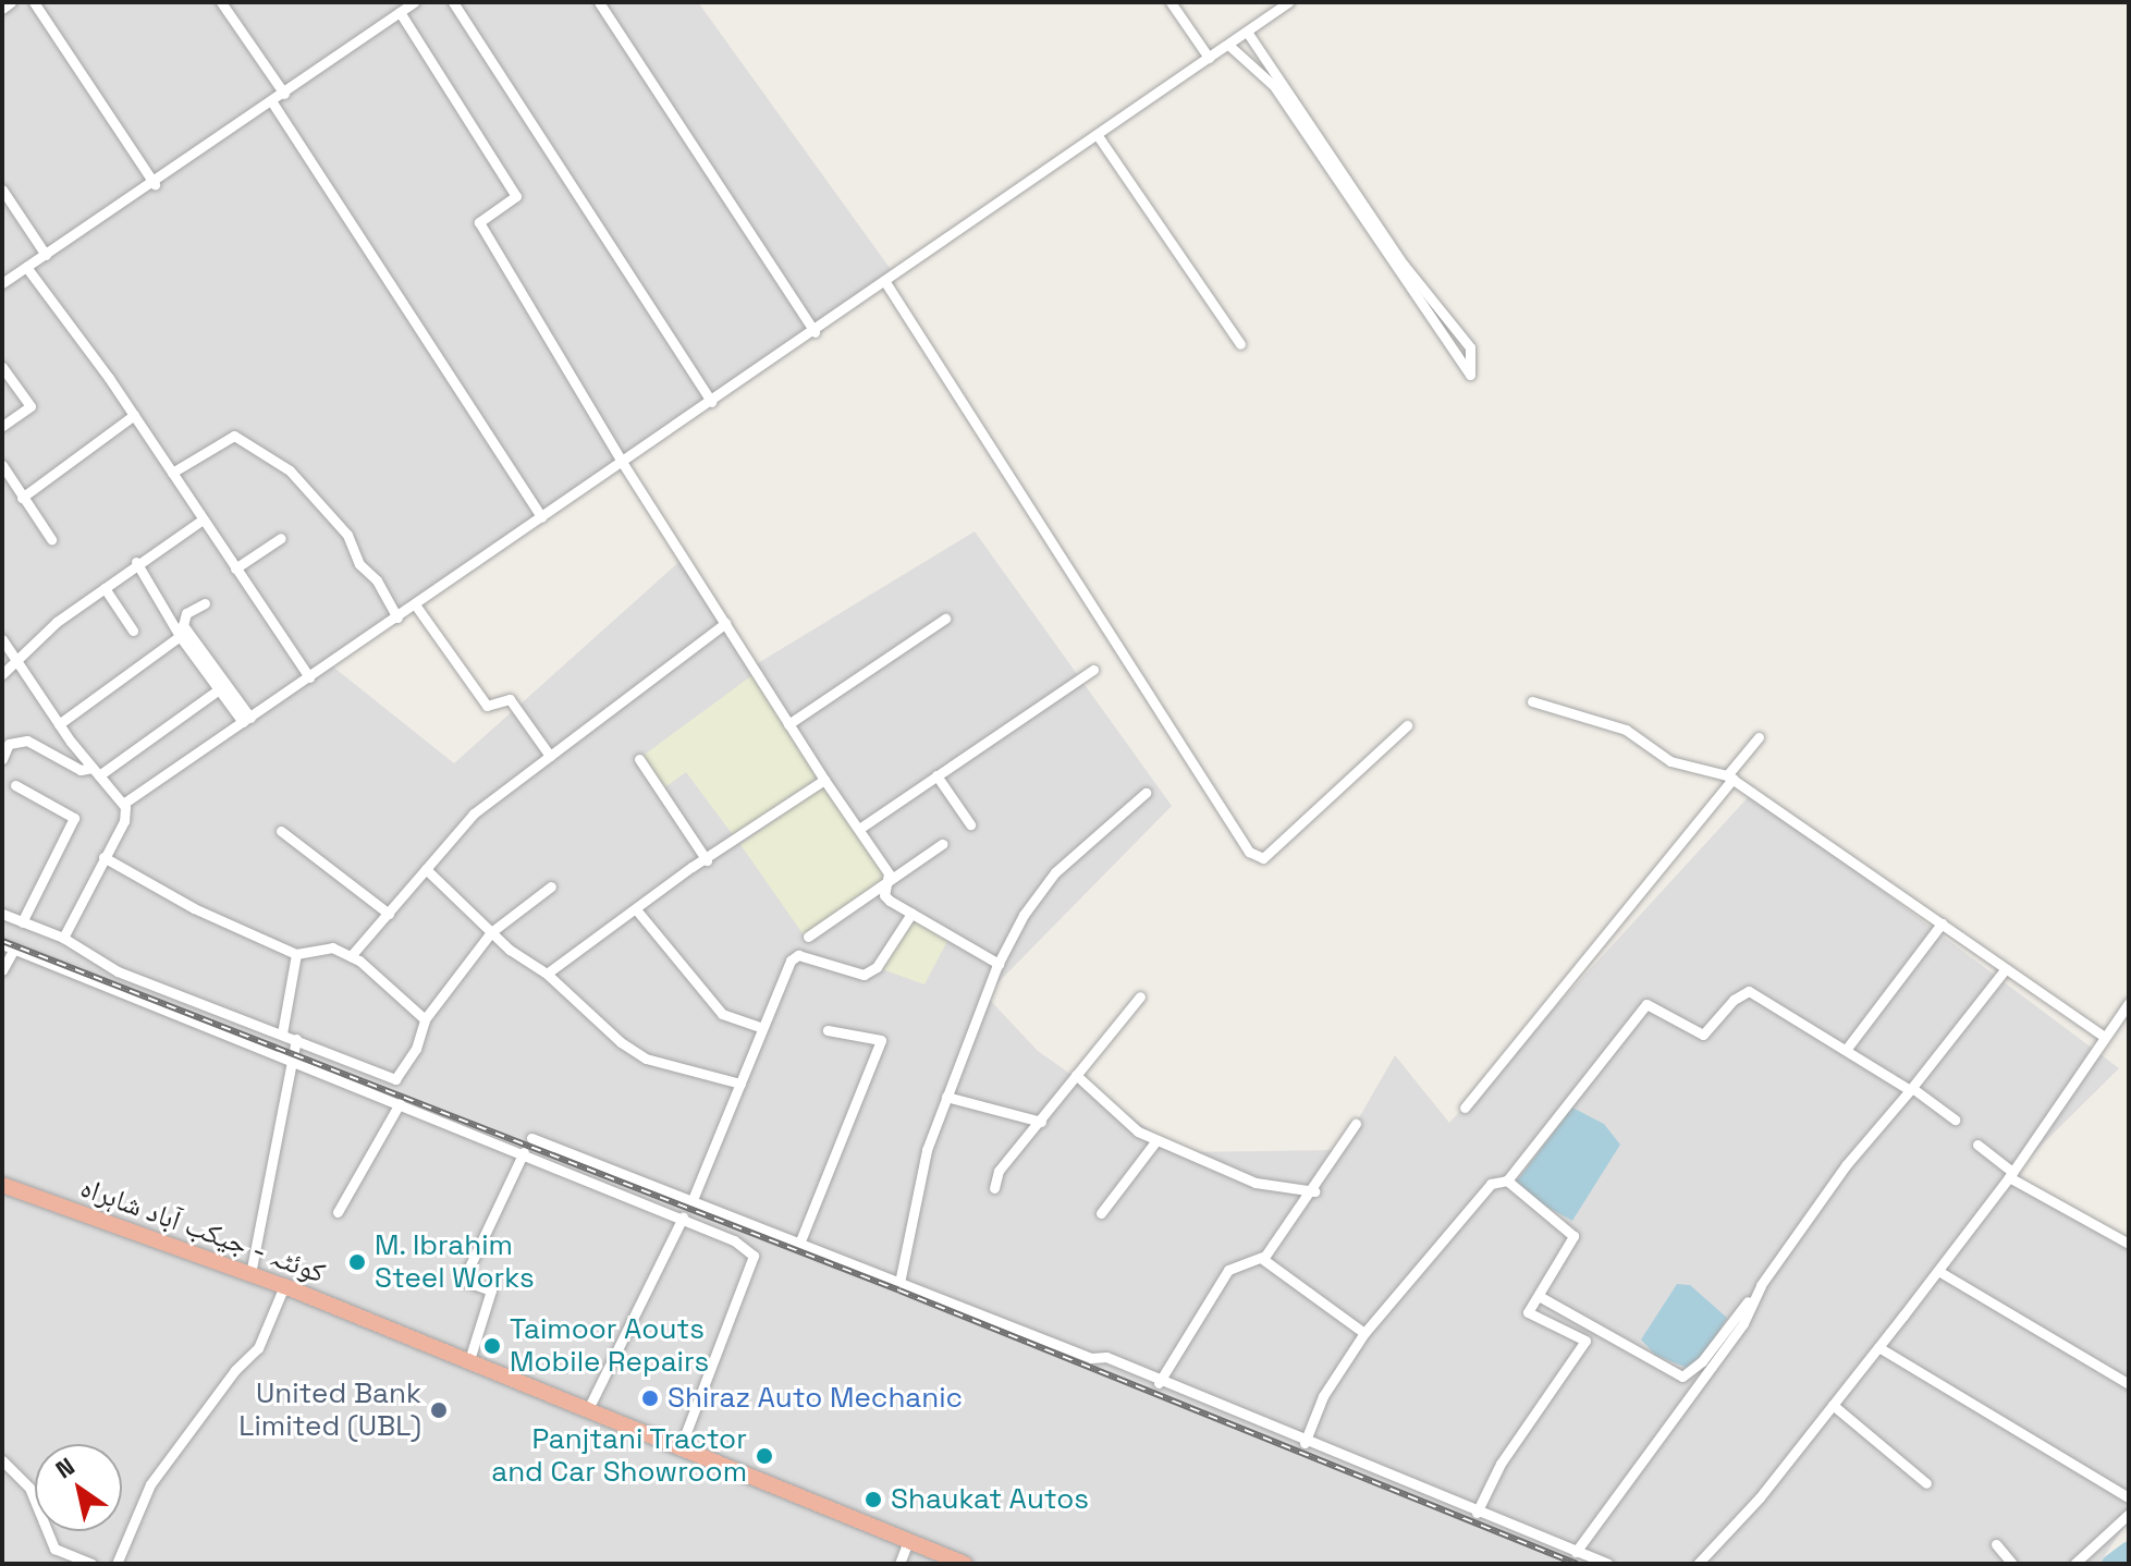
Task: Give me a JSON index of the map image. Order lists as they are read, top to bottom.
{
  "streets": {
    "highway": ["کوئٹہ - جیکب آباد شاہراہ"]
  },
  "places": [
    "M. Ibrahim Steel Works",
    "Taimoor Aouts Mobile Repairs",
    "Shiraz Auto Mechanic",
    "United Bank Limited (UBL)",
    "Panjtani Tractor and Car Showroom",
    "Shaukat Autos"
  ],
  "north": "top left"
}
